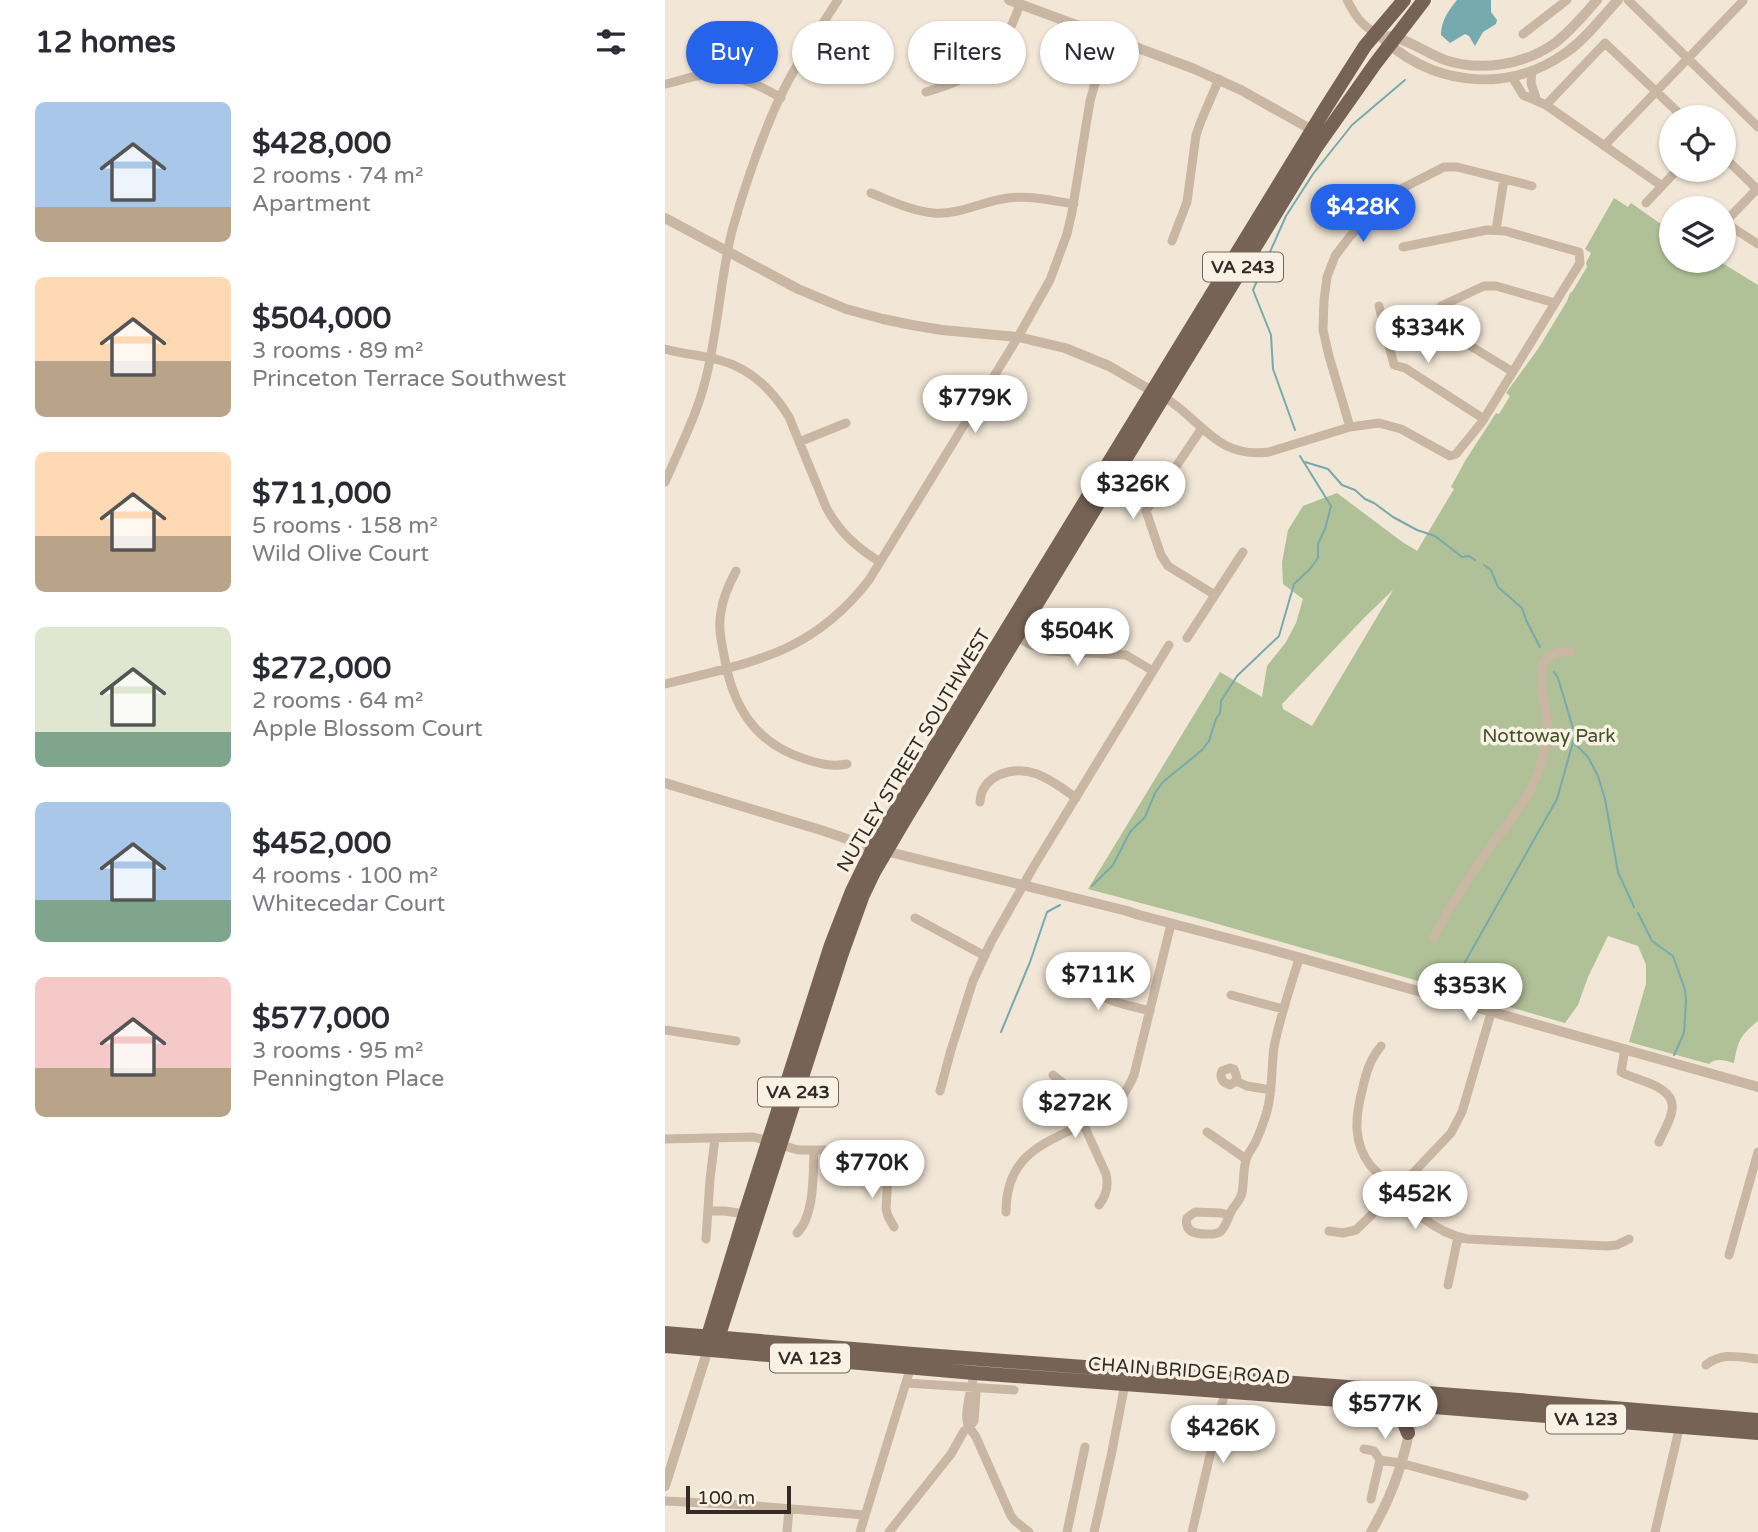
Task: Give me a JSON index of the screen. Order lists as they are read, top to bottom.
{
  "streets": {
    "main road": [
      "VA 243",
      "NUTLEY STREET SOUTHWEST",
      "VA 123",
      "CHAIN BRIDGE ROAD"
    ]
  },
  "crossings": [
    ["VA 243", "NUTLEY STREET SOUTHWEST"],
    ["NUTLEY STREET SOUTHWEST", "VA 123"],
    ["VA 123", "CHAIN BRIDGE ROAD"]
  ],
  "parks": ["Nottoway Park"],
  "scale_bar": "100 m",
  "page": {
    "heading": "12 homes",
    "chip": [
      "Buy",
      "Rent",
      "Filters",
      "New"
    ],
    "list": [
      {
        "name": "$428,000",
        "note": "2 rooms · 74 m² · Apartment"
      },
      {
        "name": "$504,000",
        "note": "3 rooms · 89 m² · Princeton Terrace Southwest"
      },
      {
        "name": "$711,000",
        "note": "5 rooms · 158 m² · Wild Olive Court"
      },
      {
        "name": "$272,000",
        "note": "2 rooms · 64 m² · Apple Blossom Court"
      },
      {
        "name": "$452,000",
        "note": "4 rooms · 100 m² · Whitecedar Court"
      },
      {
        "name": "$577,000",
        "note": "3 rooms · 95 m² · Pennington Place"
      }
    ],
    "price": [
      "$428K",
      "$334K",
      "$779K",
      "$326K",
      "$504K",
      "$711K",
      "$353K",
      "$272K",
      "$770K",
      "$452K",
      "$577K",
      "$426K"
    ],
    "scale": "100 m"
  }
}
